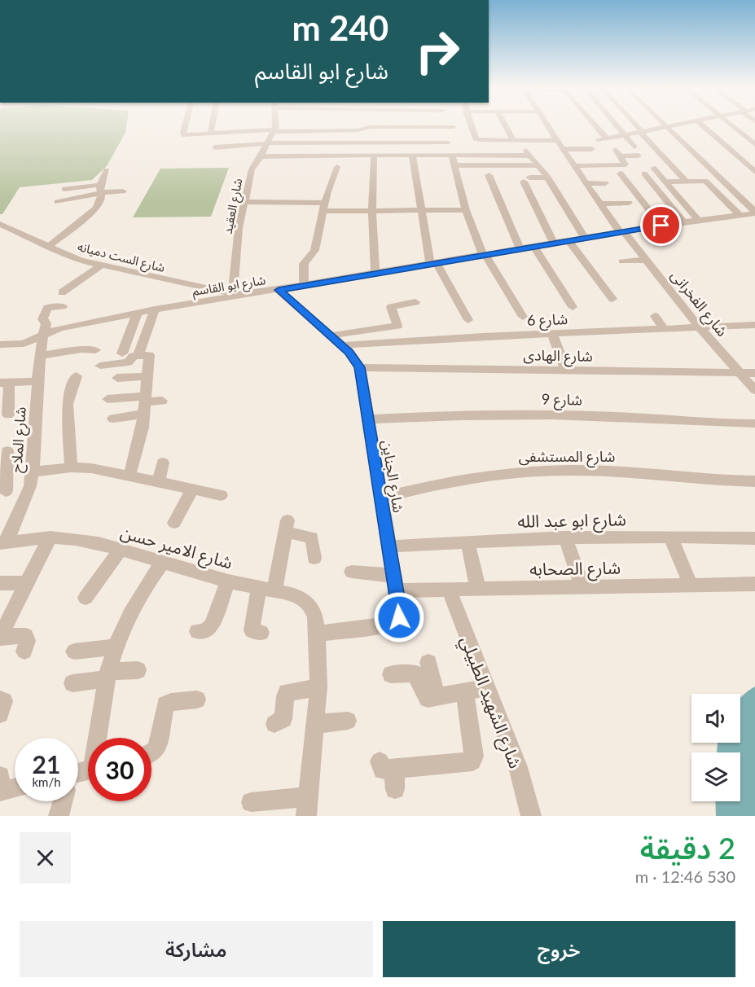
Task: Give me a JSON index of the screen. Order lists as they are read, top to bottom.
{
  "streets": {
    "street": [
      "شارع العقيد",
      "شارع الست دميانه",
      "شارع ابو القاسم",
      "شارع الفخرانى",
      "شارع 6",
      "شارع الهادى",
      "شارع 9",
      "شارع الملاح",
      "شارع المستشفى",
      "شارع الجناين",
      "شارع ابو عبد الله",
      "شارع الامير حسن",
      "شارع الصحابه",
      "شارع الشهيد الطبيلي"
    ]
  },
  "crossings": [
    ["شارع العقيد", "شارع الست دميانه"],
    ["شارع العقيد", "شارع ابو القاسم"],
    ["شارع الست دميانه", "شارع ابو القاسم"],
    ["شارع ابو القاسم", "شارع الفخرانى"],
    ["شارع ابو القاسم", "شارع الملاح"],
    ["شارع ابو القاسم", "شارع الجناين"],
    ["شارع الفخرانى", "شارع 6"],
    ["شارع الفخرانى", "شارع الهادى"],
    ["شارع 6", "شارع الجناين"],
    ["شارع الهادى", "شارع الجناين"],
    ["شارع 9", "شارع الجناين"],
    ["شارع الملاح", "شارع الامير حسن"],
    ["شارع المستشفى", "شارع الجناين"],
    ["شارع الجناين", "شارع ابو عبد الله"],
    ["شارع الجناين", "شارع الامير حسن"],
    ["شارع الجناين", "شارع الصحابه"],
    ["شارع الصحابه", "شارع الشهيد الطبيلي"]
  ],
  "page": {
    "turn": ["240 m", "شارع ابو القاسم"],
    "speed": "21 km/h",
    "limit": "30",
    "heading": ["2 دقيقة", "530 m · 12:46"],
    "buttons": ["خروج", "مشاركة"]
  }
}
